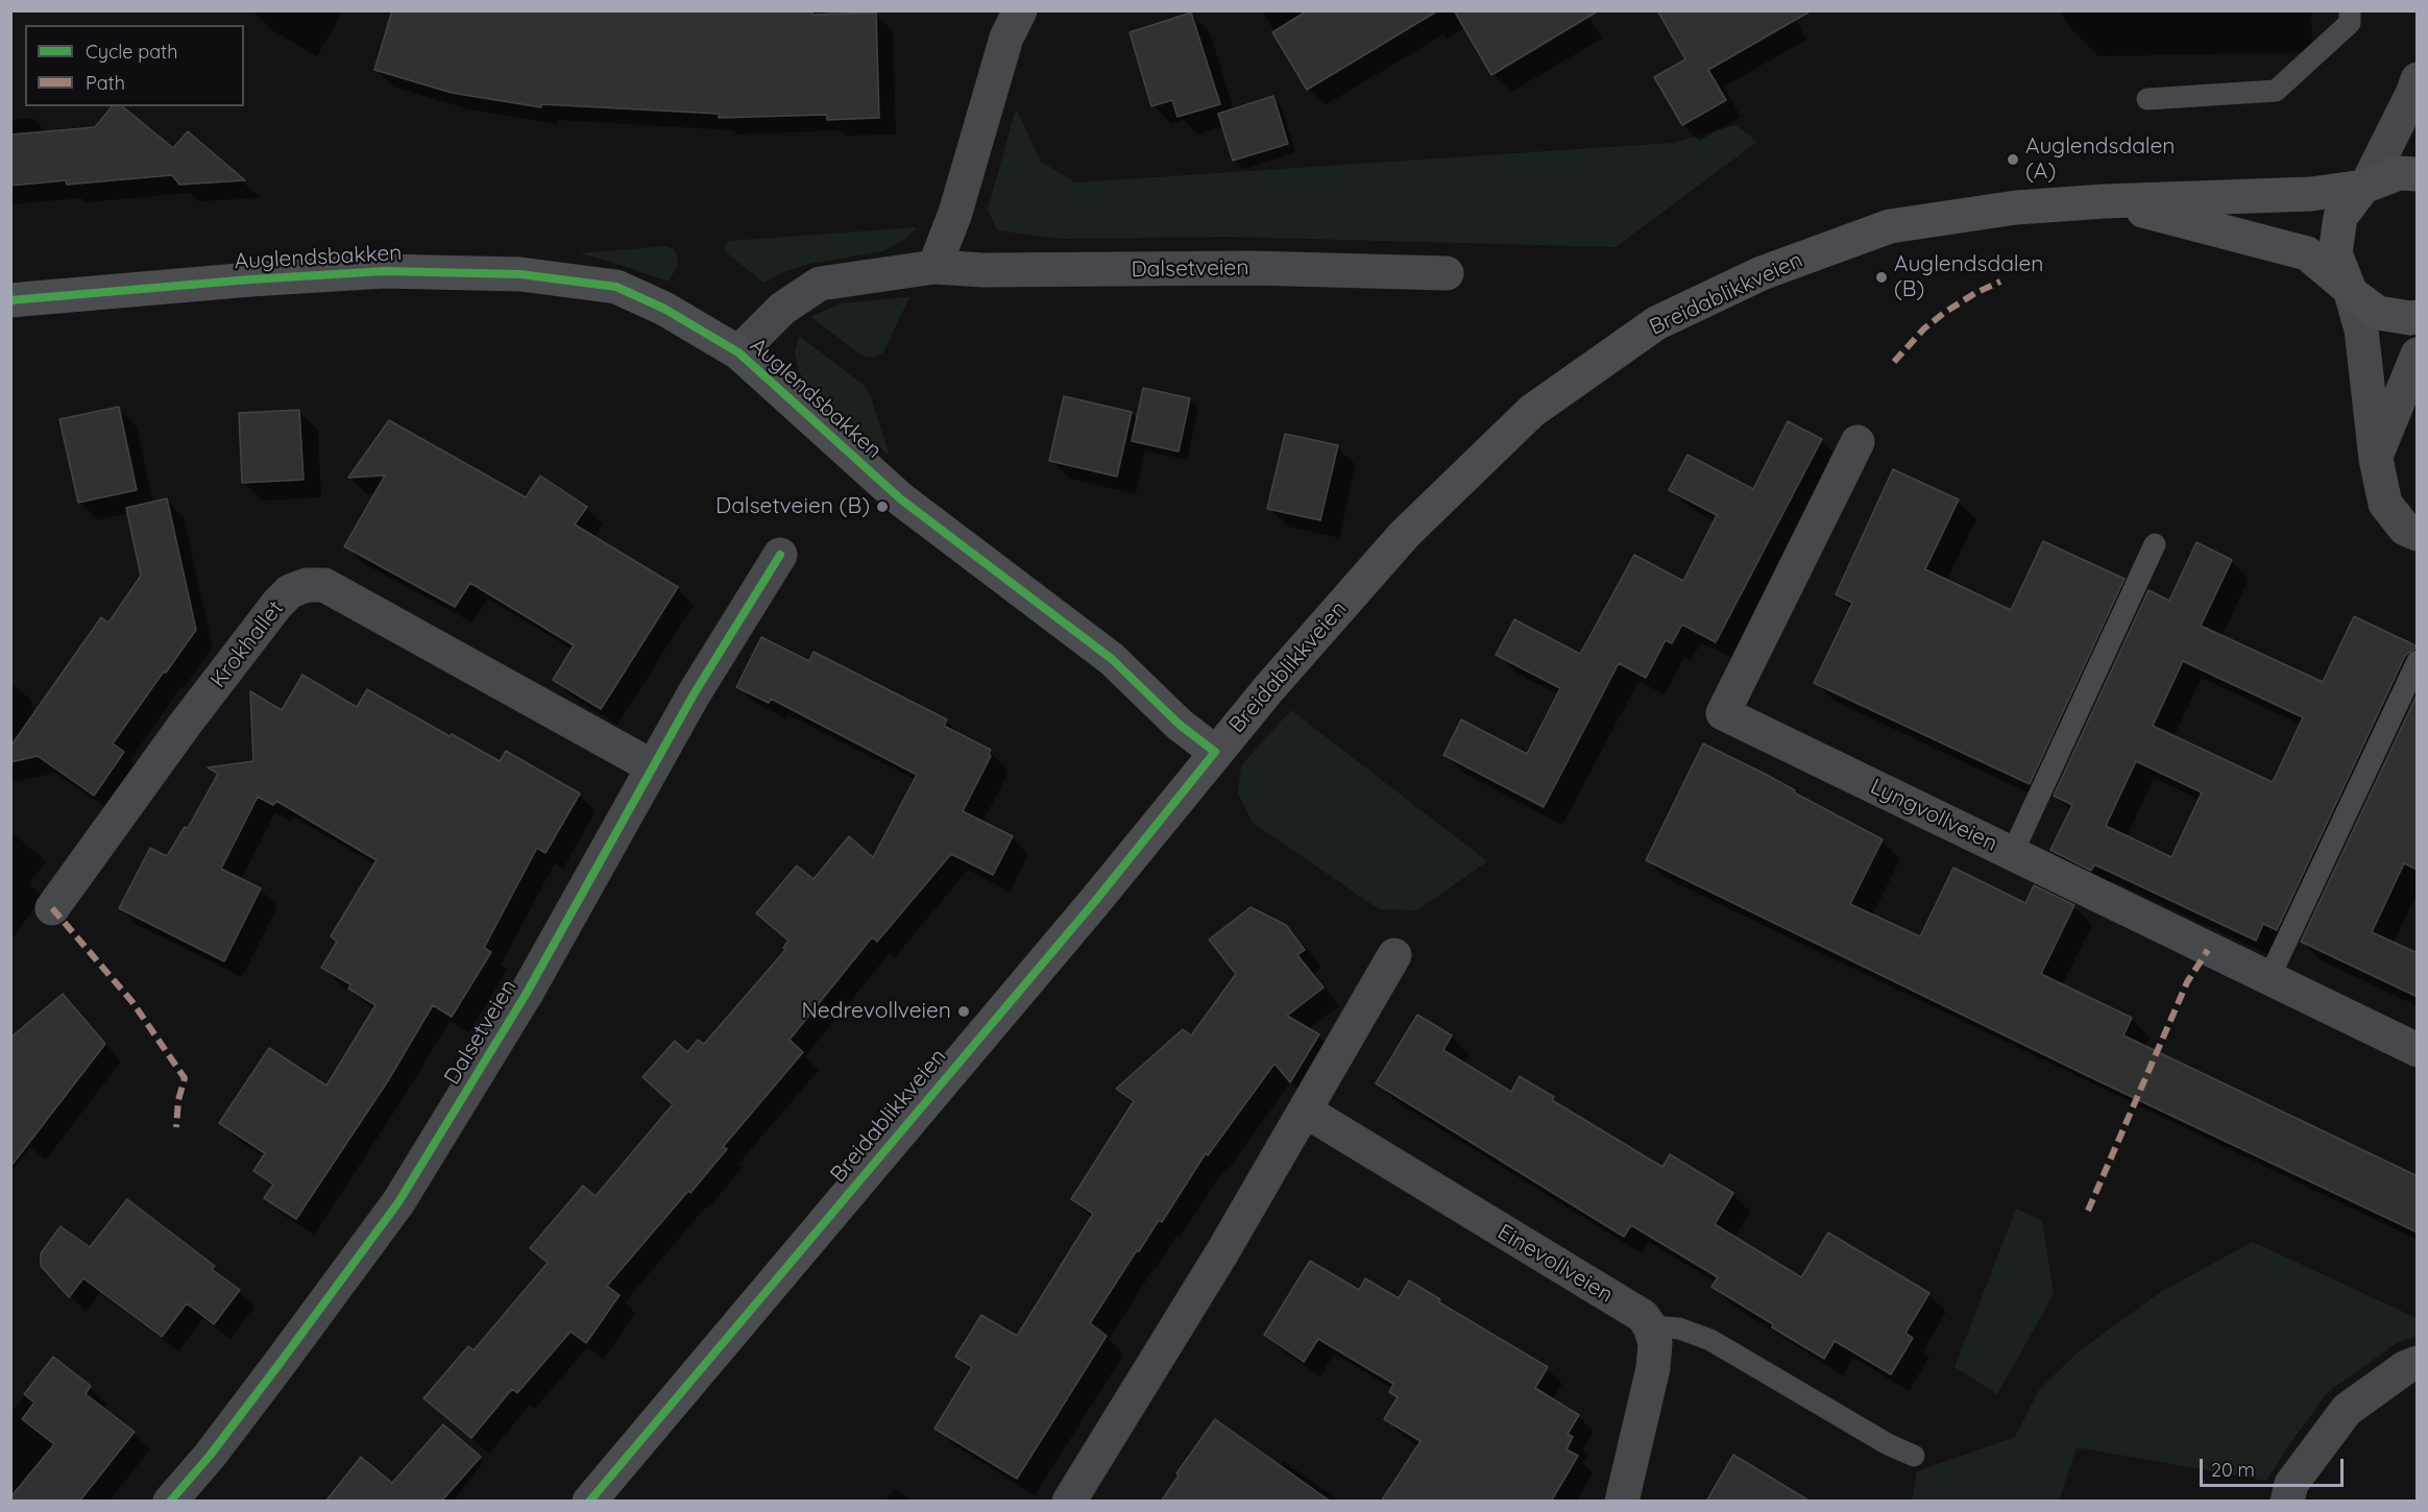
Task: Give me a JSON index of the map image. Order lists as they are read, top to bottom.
{
  "streets": {
    "main road": ["Auglendsbakken", "Breidablikkveien"],
    "street": [
      "Dalsetveien",
      "Krokhallet",
      "Lyngvollveien",
      "Einevollveien"
    ]
  },
  "crossings": [
    ["Auglendsbakken", "Dalsetveien"],
    ["Auglendsbakken", "Breidablikkveien"],
    ["Dalsetveien", "Krokhallet"]
  ],
  "places": [
    "Auglendsdalen (A)",
    "Auglendsdalen (B)",
    "Dalsetveien (B)",
    "Nedrevollveien"
  ],
  "legend": ["Cycle path", "Path"],
  "scale_bar": "20 m"
}
